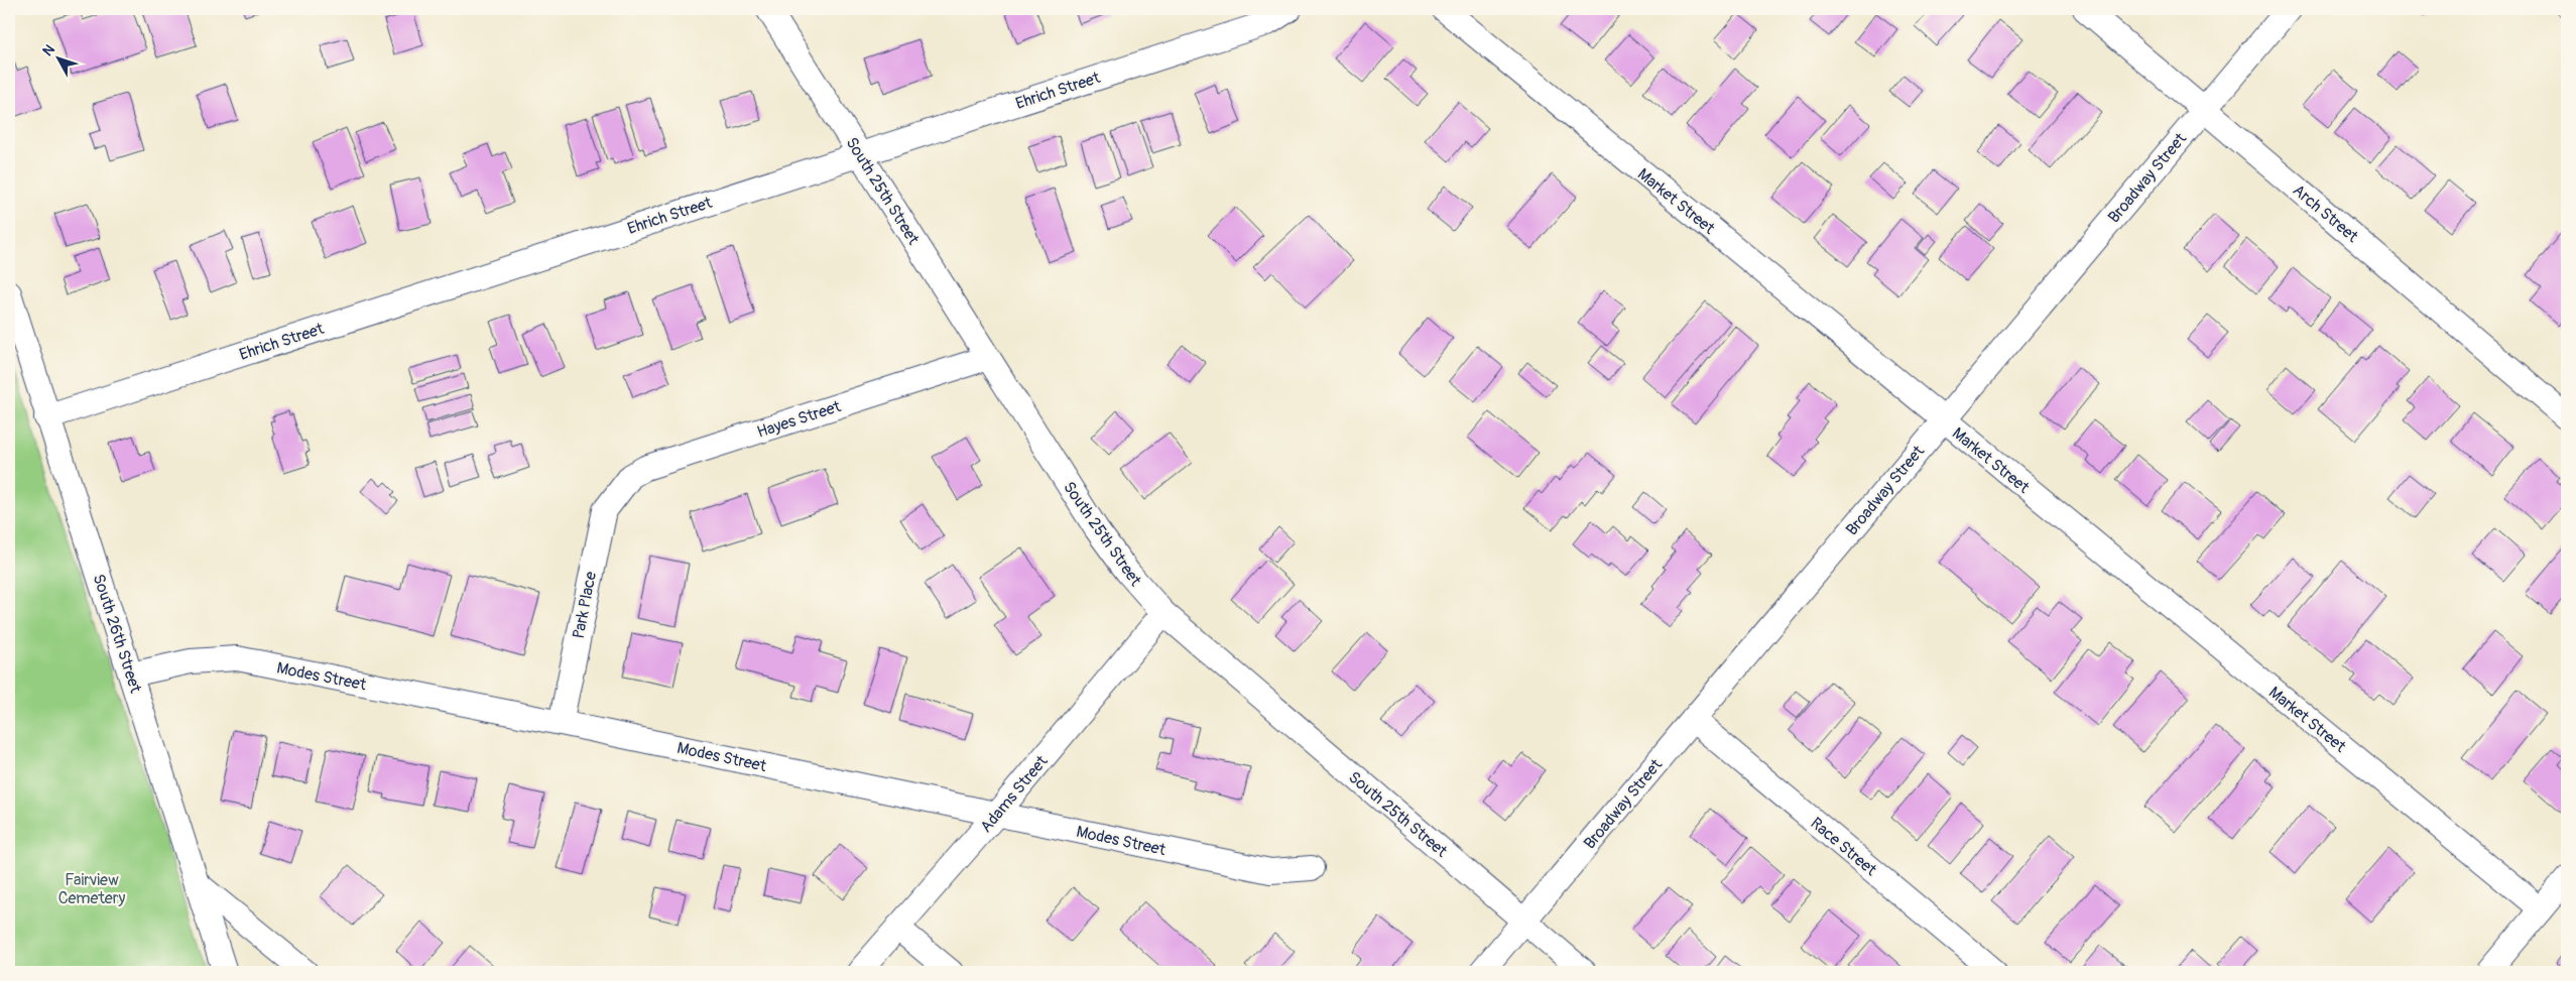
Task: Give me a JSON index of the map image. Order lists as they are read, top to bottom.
{
  "streets": {
    "street": [
      "Ehrich Street",
      "Broadway Street",
      "South 25th Street",
      "Market Street",
      "Arch Street",
      "Hayes Street",
      "Park Place",
      "South 26th Street",
      "Modes Street",
      "Adams Street",
      "Race Street"
    ]
  },
  "crossings": [
    ["Ehrich Street", "South 25th Street"],
    ["Ehrich Street", "South 26th Street"],
    ["Broadway Street", "South 25th Street"],
    ["Broadway Street", "Market Street"],
    ["Broadway Street", "Arch Street"],
    ["Broadway Street", "Race Street"],
    ["South 25th Street", "Hayes Street"],
    ["South 25th Street", "Adams Street"],
    ["Hayes Street", "Park Place"],
    ["Park Place", "Modes Street"],
    ["South 26th Street", "Modes Street"],
    ["Modes Street", "Adams Street"]
  ],
  "parks": ["Fairview Cemetery"],
  "north": "top left"
}
